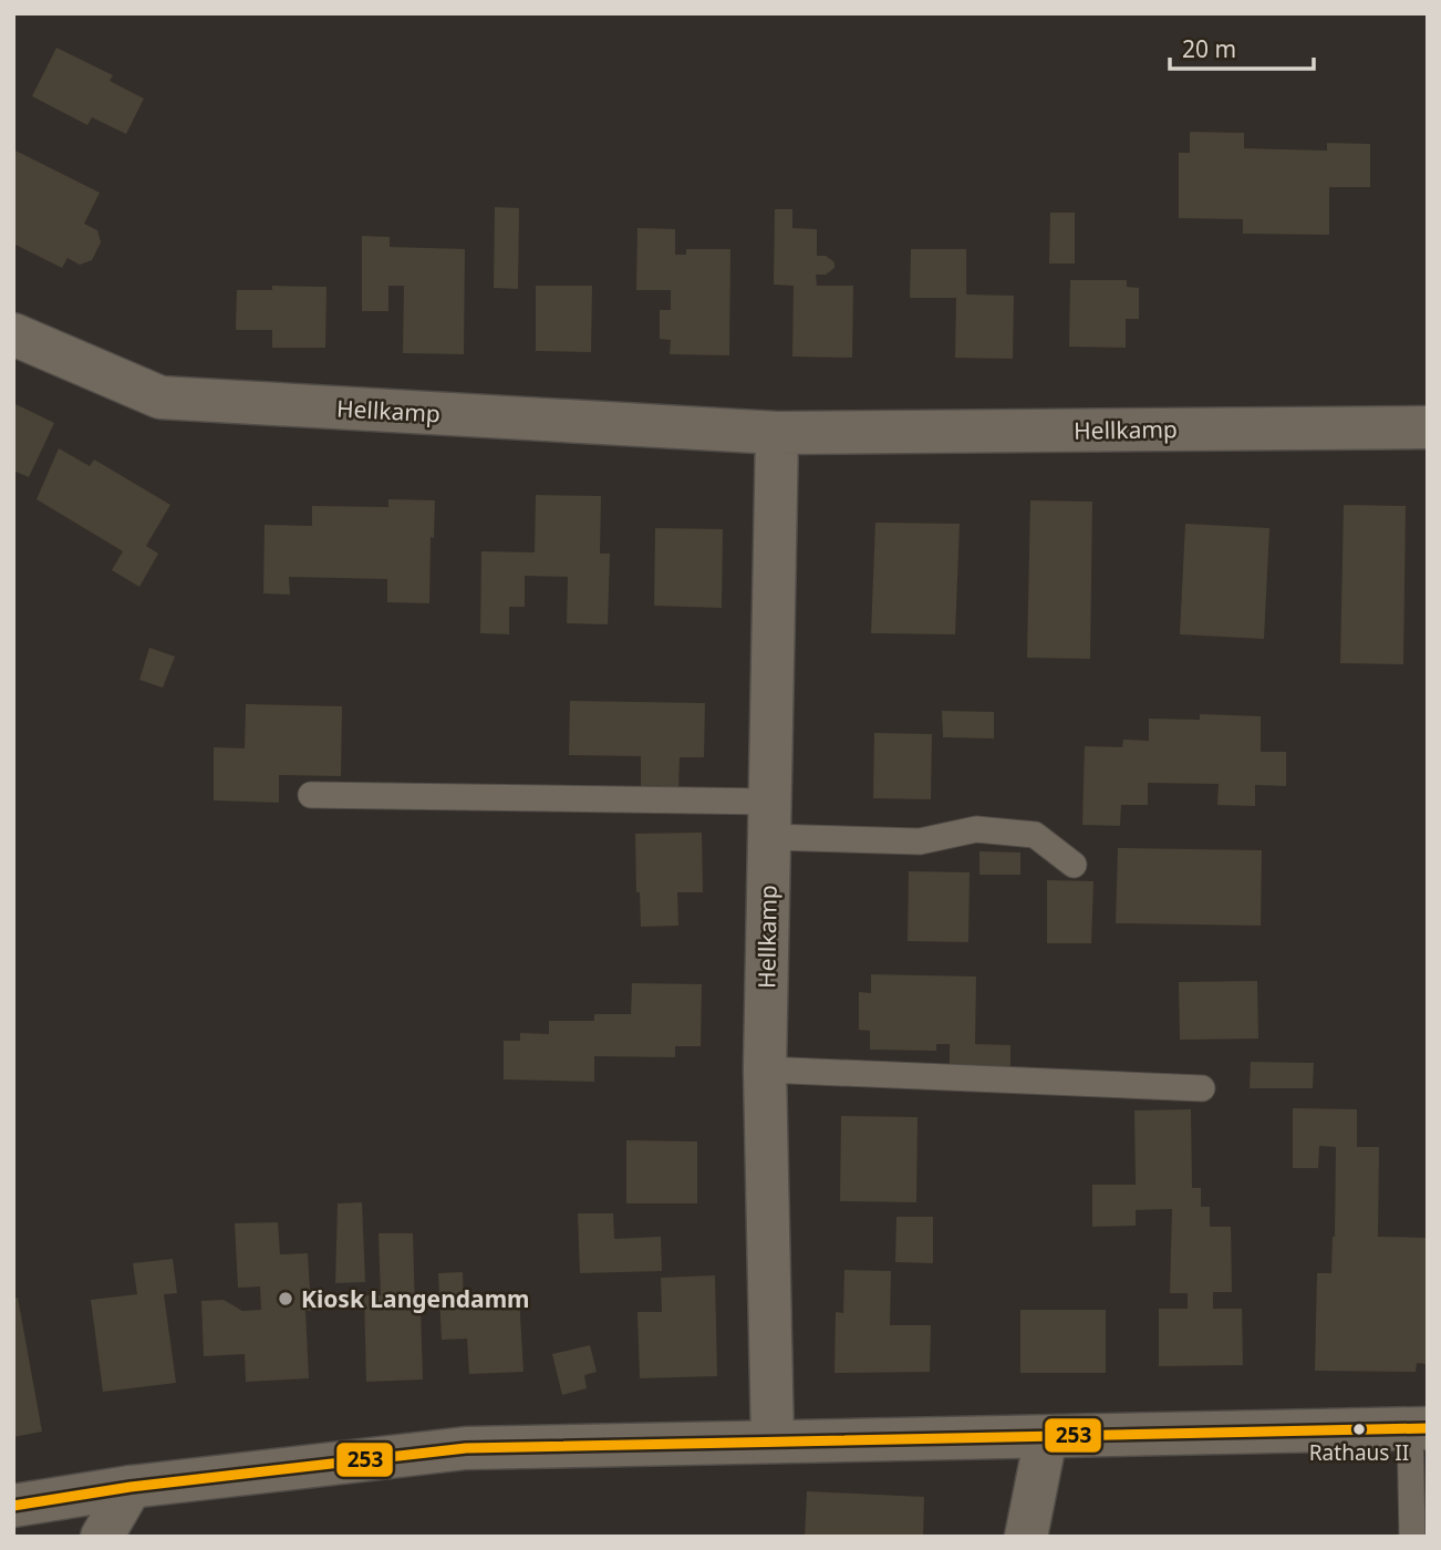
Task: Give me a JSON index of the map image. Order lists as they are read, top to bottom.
{
  "streets": {
    "street": ["Hellkamp"]
  },
  "places": ["Kiosk Langendamm", "Rathaus II"],
  "lines": ["transit line 253"],
  "scale_bar": "20 m"
}
